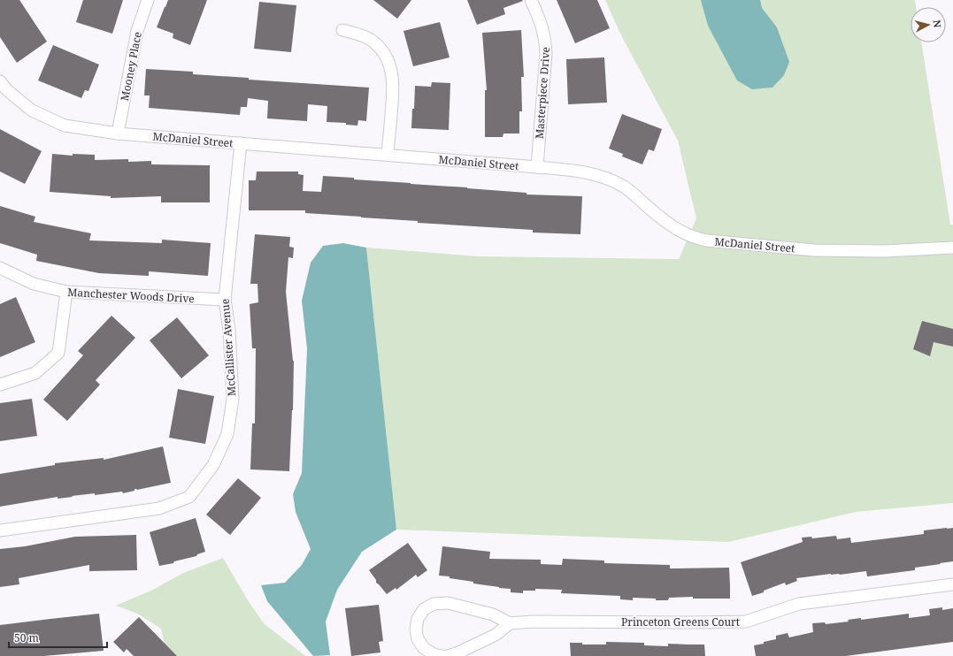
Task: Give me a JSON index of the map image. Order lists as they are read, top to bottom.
{
  "streets": {
    "street": [
      "Mooney Place",
      "Masterpiece Drive",
      "McDaniel Street",
      "Manchester Woods Drive",
      "McCallister Avenue",
      "Princeton Greens Court"
    ]
  },
  "crossings": [
    ["Mooney Place", "McDaniel Street"],
    ["Masterpiece Drive", "McDaniel Street"],
    ["McDaniel Street", "McCallister Avenue"],
    ["Manchester Woods Drive", "McCallister Avenue"]
  ],
  "scale_bar": "50 m",
  "north": "right"
}
